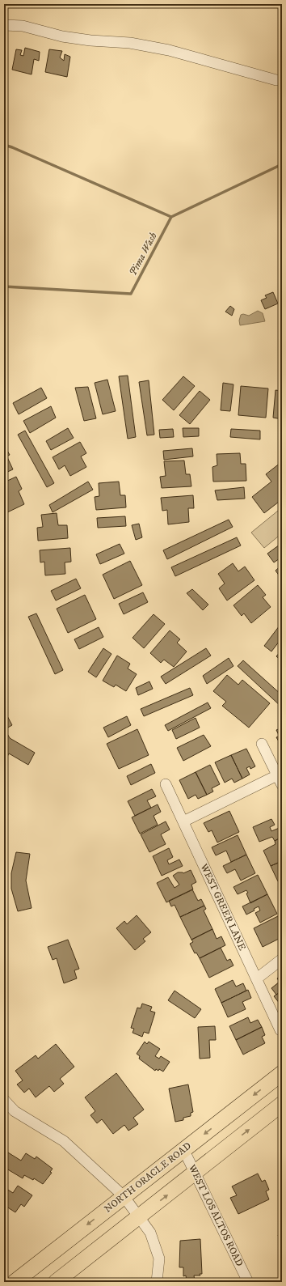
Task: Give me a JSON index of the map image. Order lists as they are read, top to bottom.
{
  "streets": {
    "highway": ["NORTH ORACLE ROAD"],
    "street": ["WEST GREER LANE", "WEST LOS ALTOS ROAD"]
  },
  "crossings": [
    ["NORTH ORACLE ROAD", "WEST LOS ALTOS ROAD"]
  ],
  "water": ["Pima Wash"]
}
